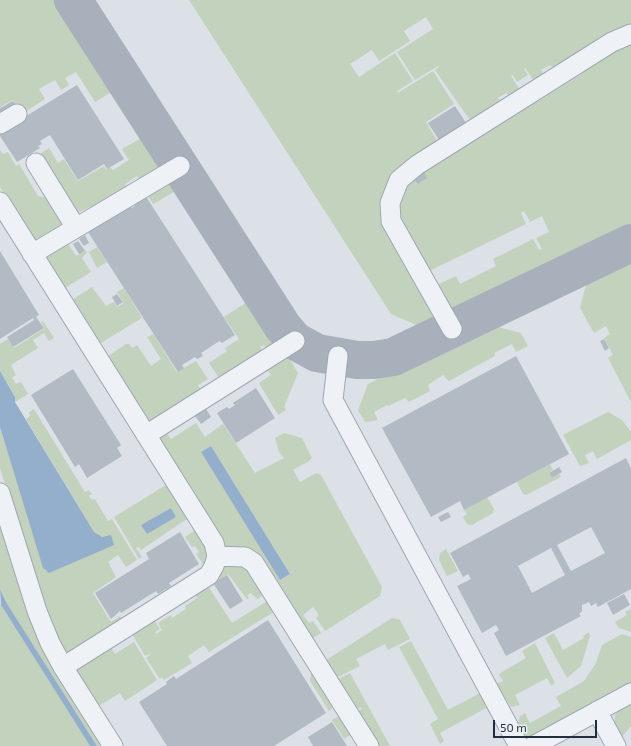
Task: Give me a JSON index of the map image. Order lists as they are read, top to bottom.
{
  "scale_bar": "50 m"
}
